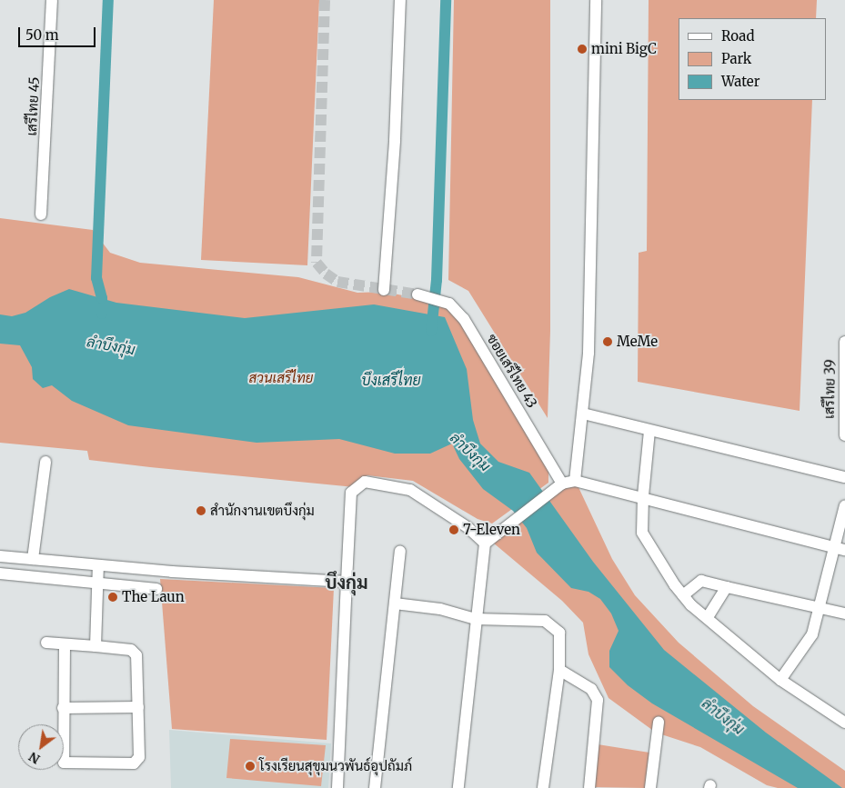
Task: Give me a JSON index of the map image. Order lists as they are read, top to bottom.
{
  "streets": {
    "street": ["เสรีไทย 45", "ซอยเสรีไทย 43", "เสรีไทย 39"]
  },
  "districts": ["บึงกุ่ม"],
  "water": ["ลำบึงกุ่ม", "บึงเสรีไทย"],
  "parks": ["สวนเสรีไทย"],
  "places": [
    "mini BigC",
    "MeMe",
    "สำนักงานเขตบึงกุ่ม",
    "7-Eleven",
    "The Laun",
    "โรงเรียนสุขุมนวพันธ์อุปถัมภ์"
  ],
  "legend": ["Road", "Park", "Water"],
  "scale_bar": "50 m",
  "north": "bottom left"
}
